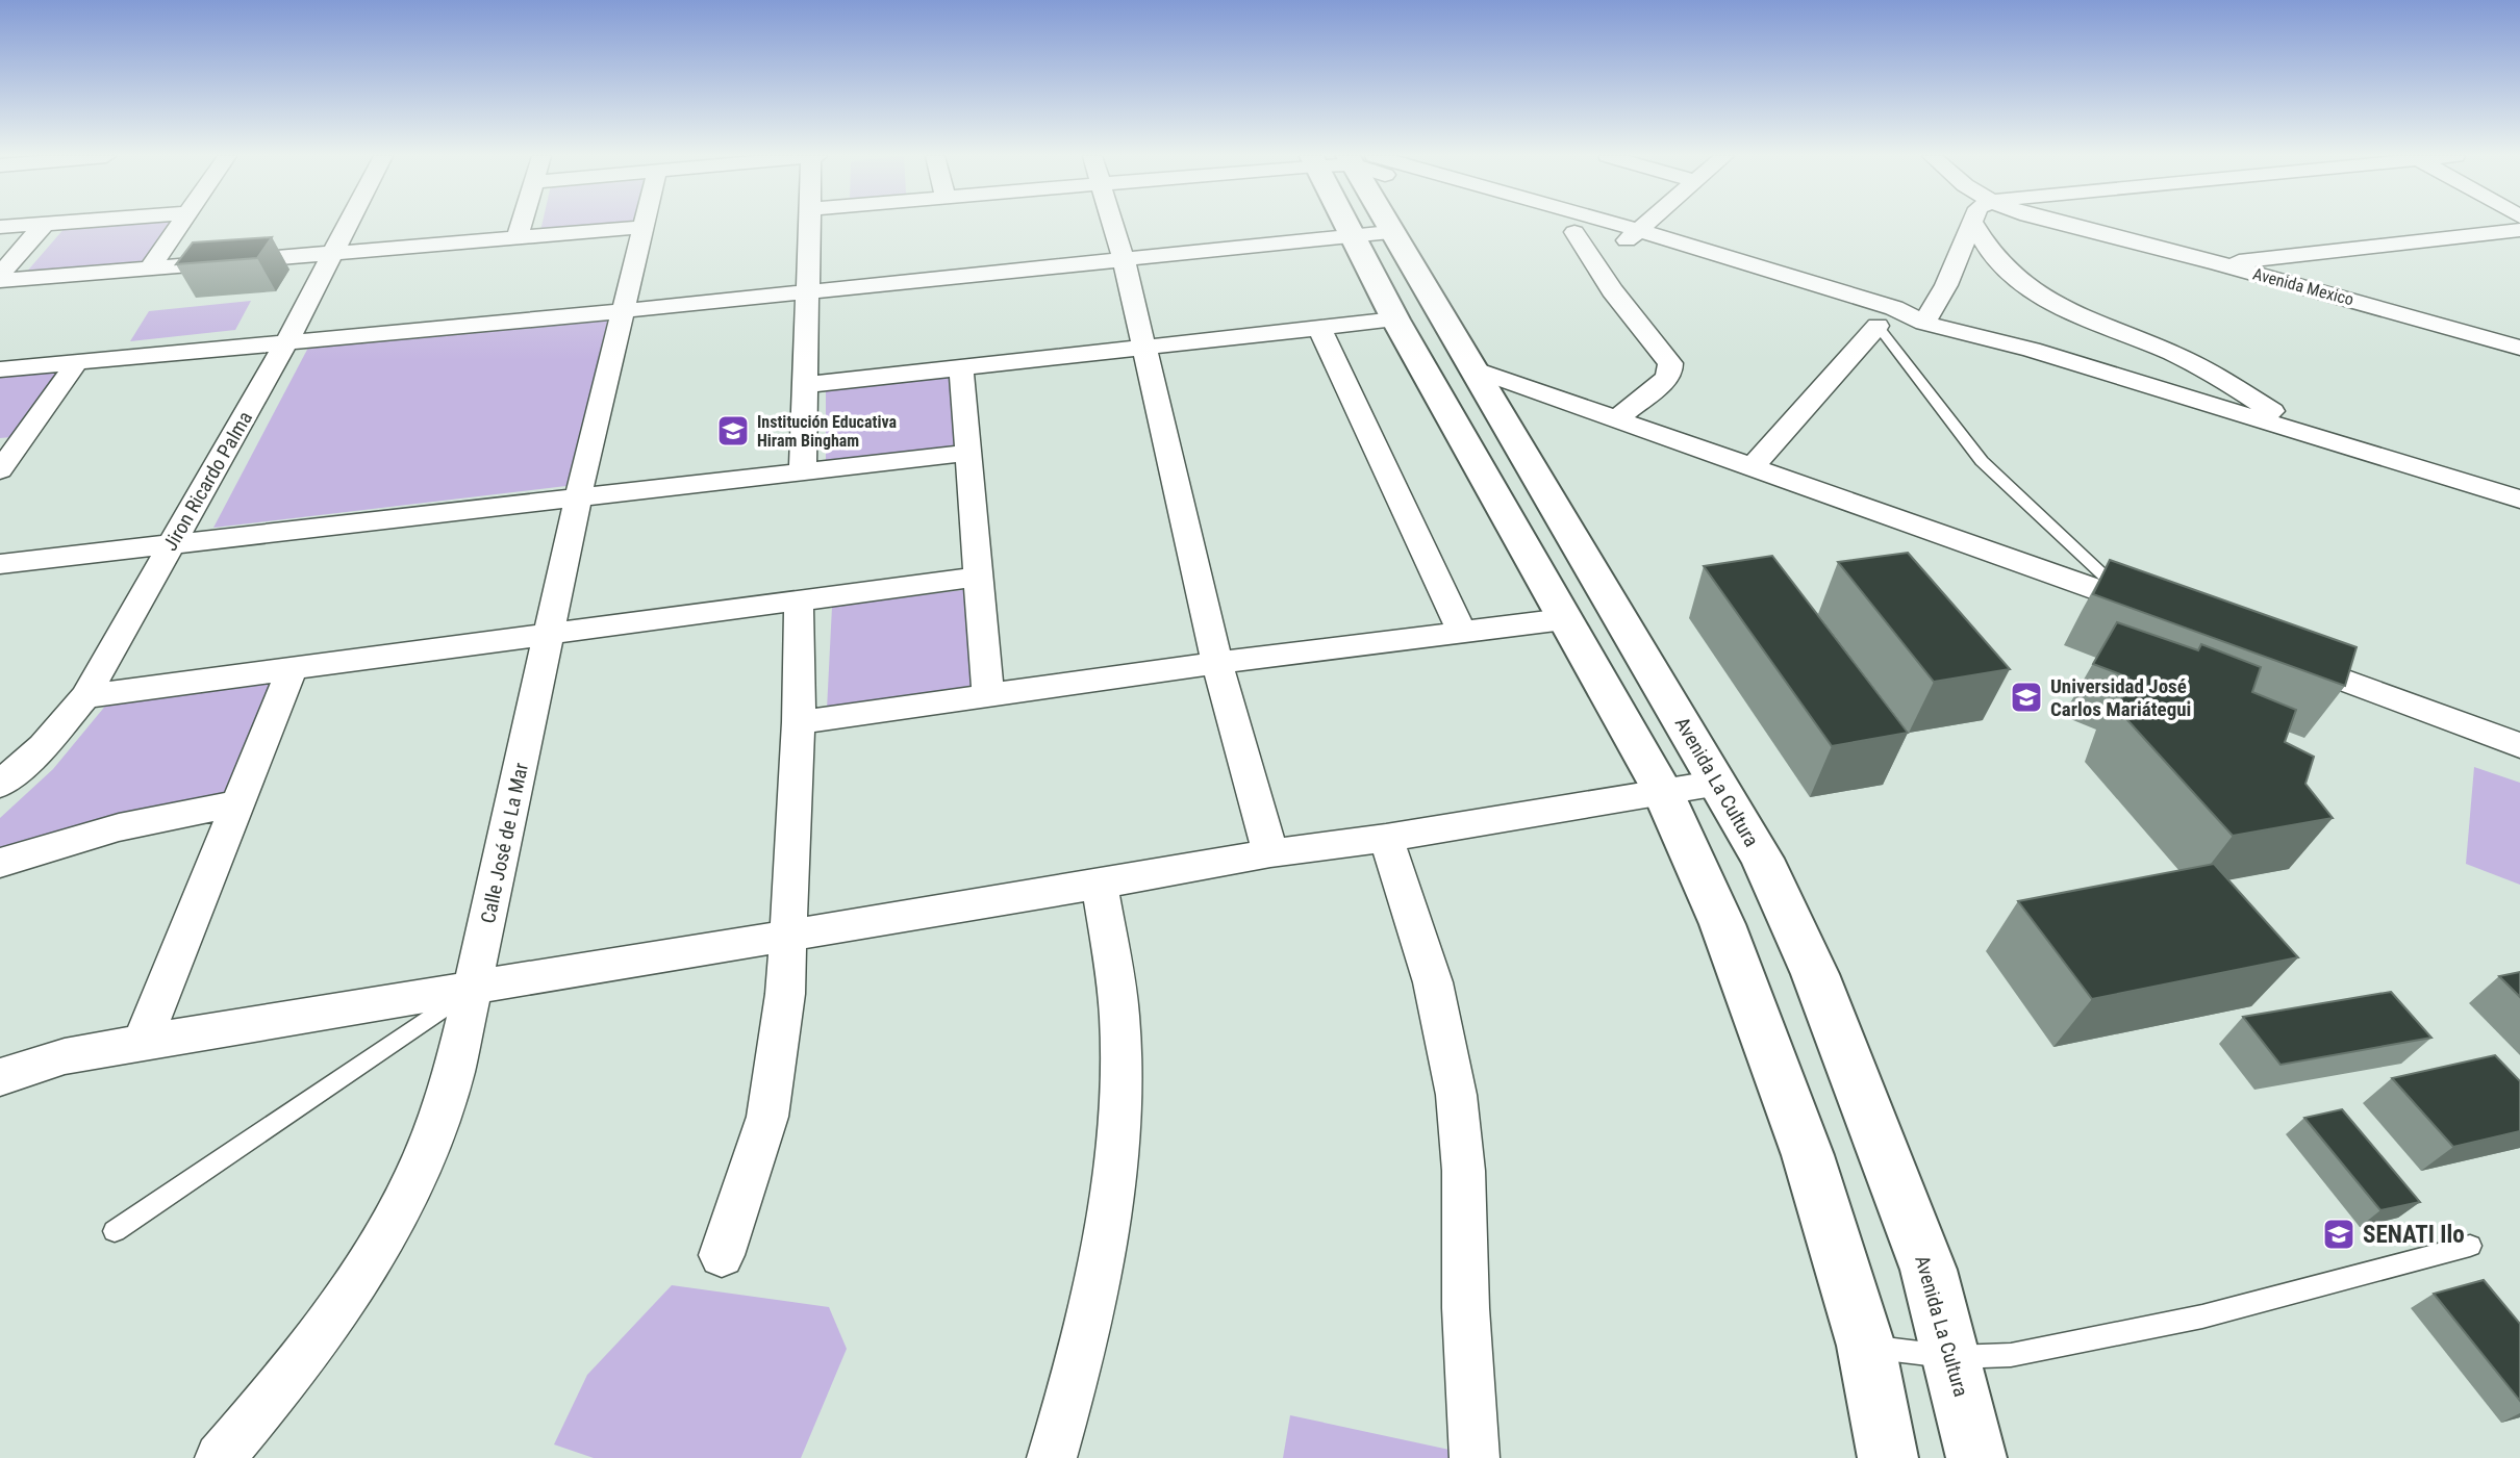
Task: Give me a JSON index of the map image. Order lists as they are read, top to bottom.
{
  "streets": {
    "street": [
      "Avenida Mexico",
      "Jiron Ricardo Palma",
      "Avenida La Cultura",
      "Calle José de La Mar"
    ]
  },
  "places": {
    "school or university": ["Institución Educativa Hiram Bingham", "Universidad José Carlos Mariátegui", "SENATI Ilo"]
  }
}
